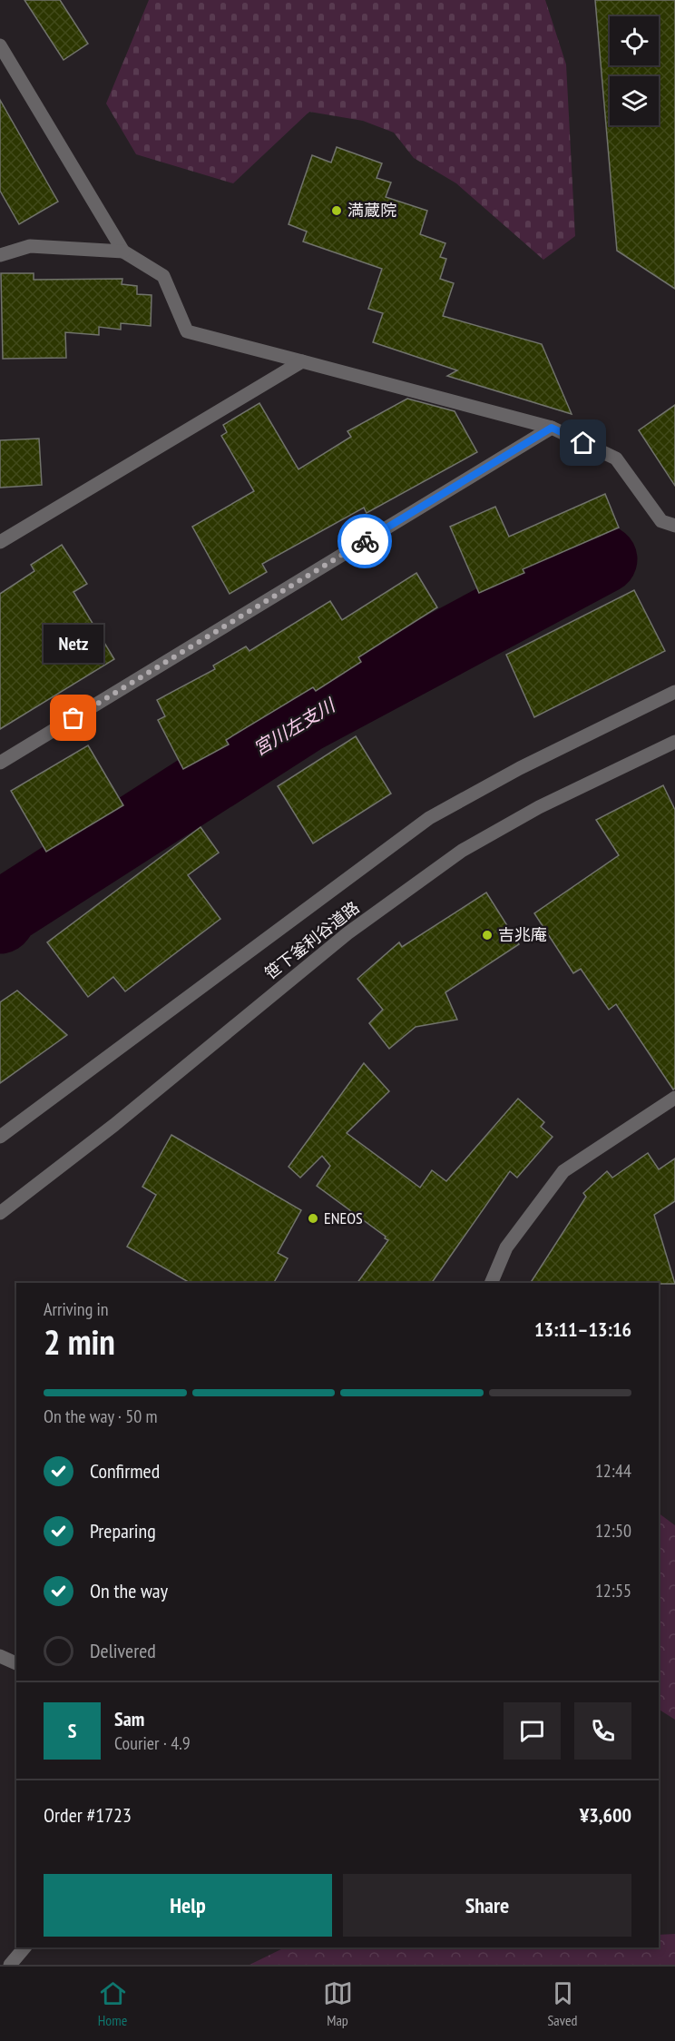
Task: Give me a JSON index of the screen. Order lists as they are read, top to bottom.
{
  "streets": {
    "street": ["笹下釜利谷道路"]
  },
  "water": ["宮川左支川"],
  "places": [
    "満蔵院",
    "Netz",
    "吉兆庵",
    "ENEOS"
  ],
  "page": {
    "bubble": "Netz",
    "heading": ["2 min", "Arriving in", "13:11–13:16"],
    "panel": [
      "Sam",
      "Courier · 4.9",
      "Order #1723",
      "¥3,600"
    ],
    "bar": "On the way · 50 m",
    "list": [
      ["Confirmed", "12:44"],
      ["Preparing", "12:50"],
      ["On the way", "12:55"],
      "Delivered"
    ],
    "round": "S",
    "buttons": ["Help", "Share"],
    "tabs": ["Home", "Map", "Saved"]
  }
}
